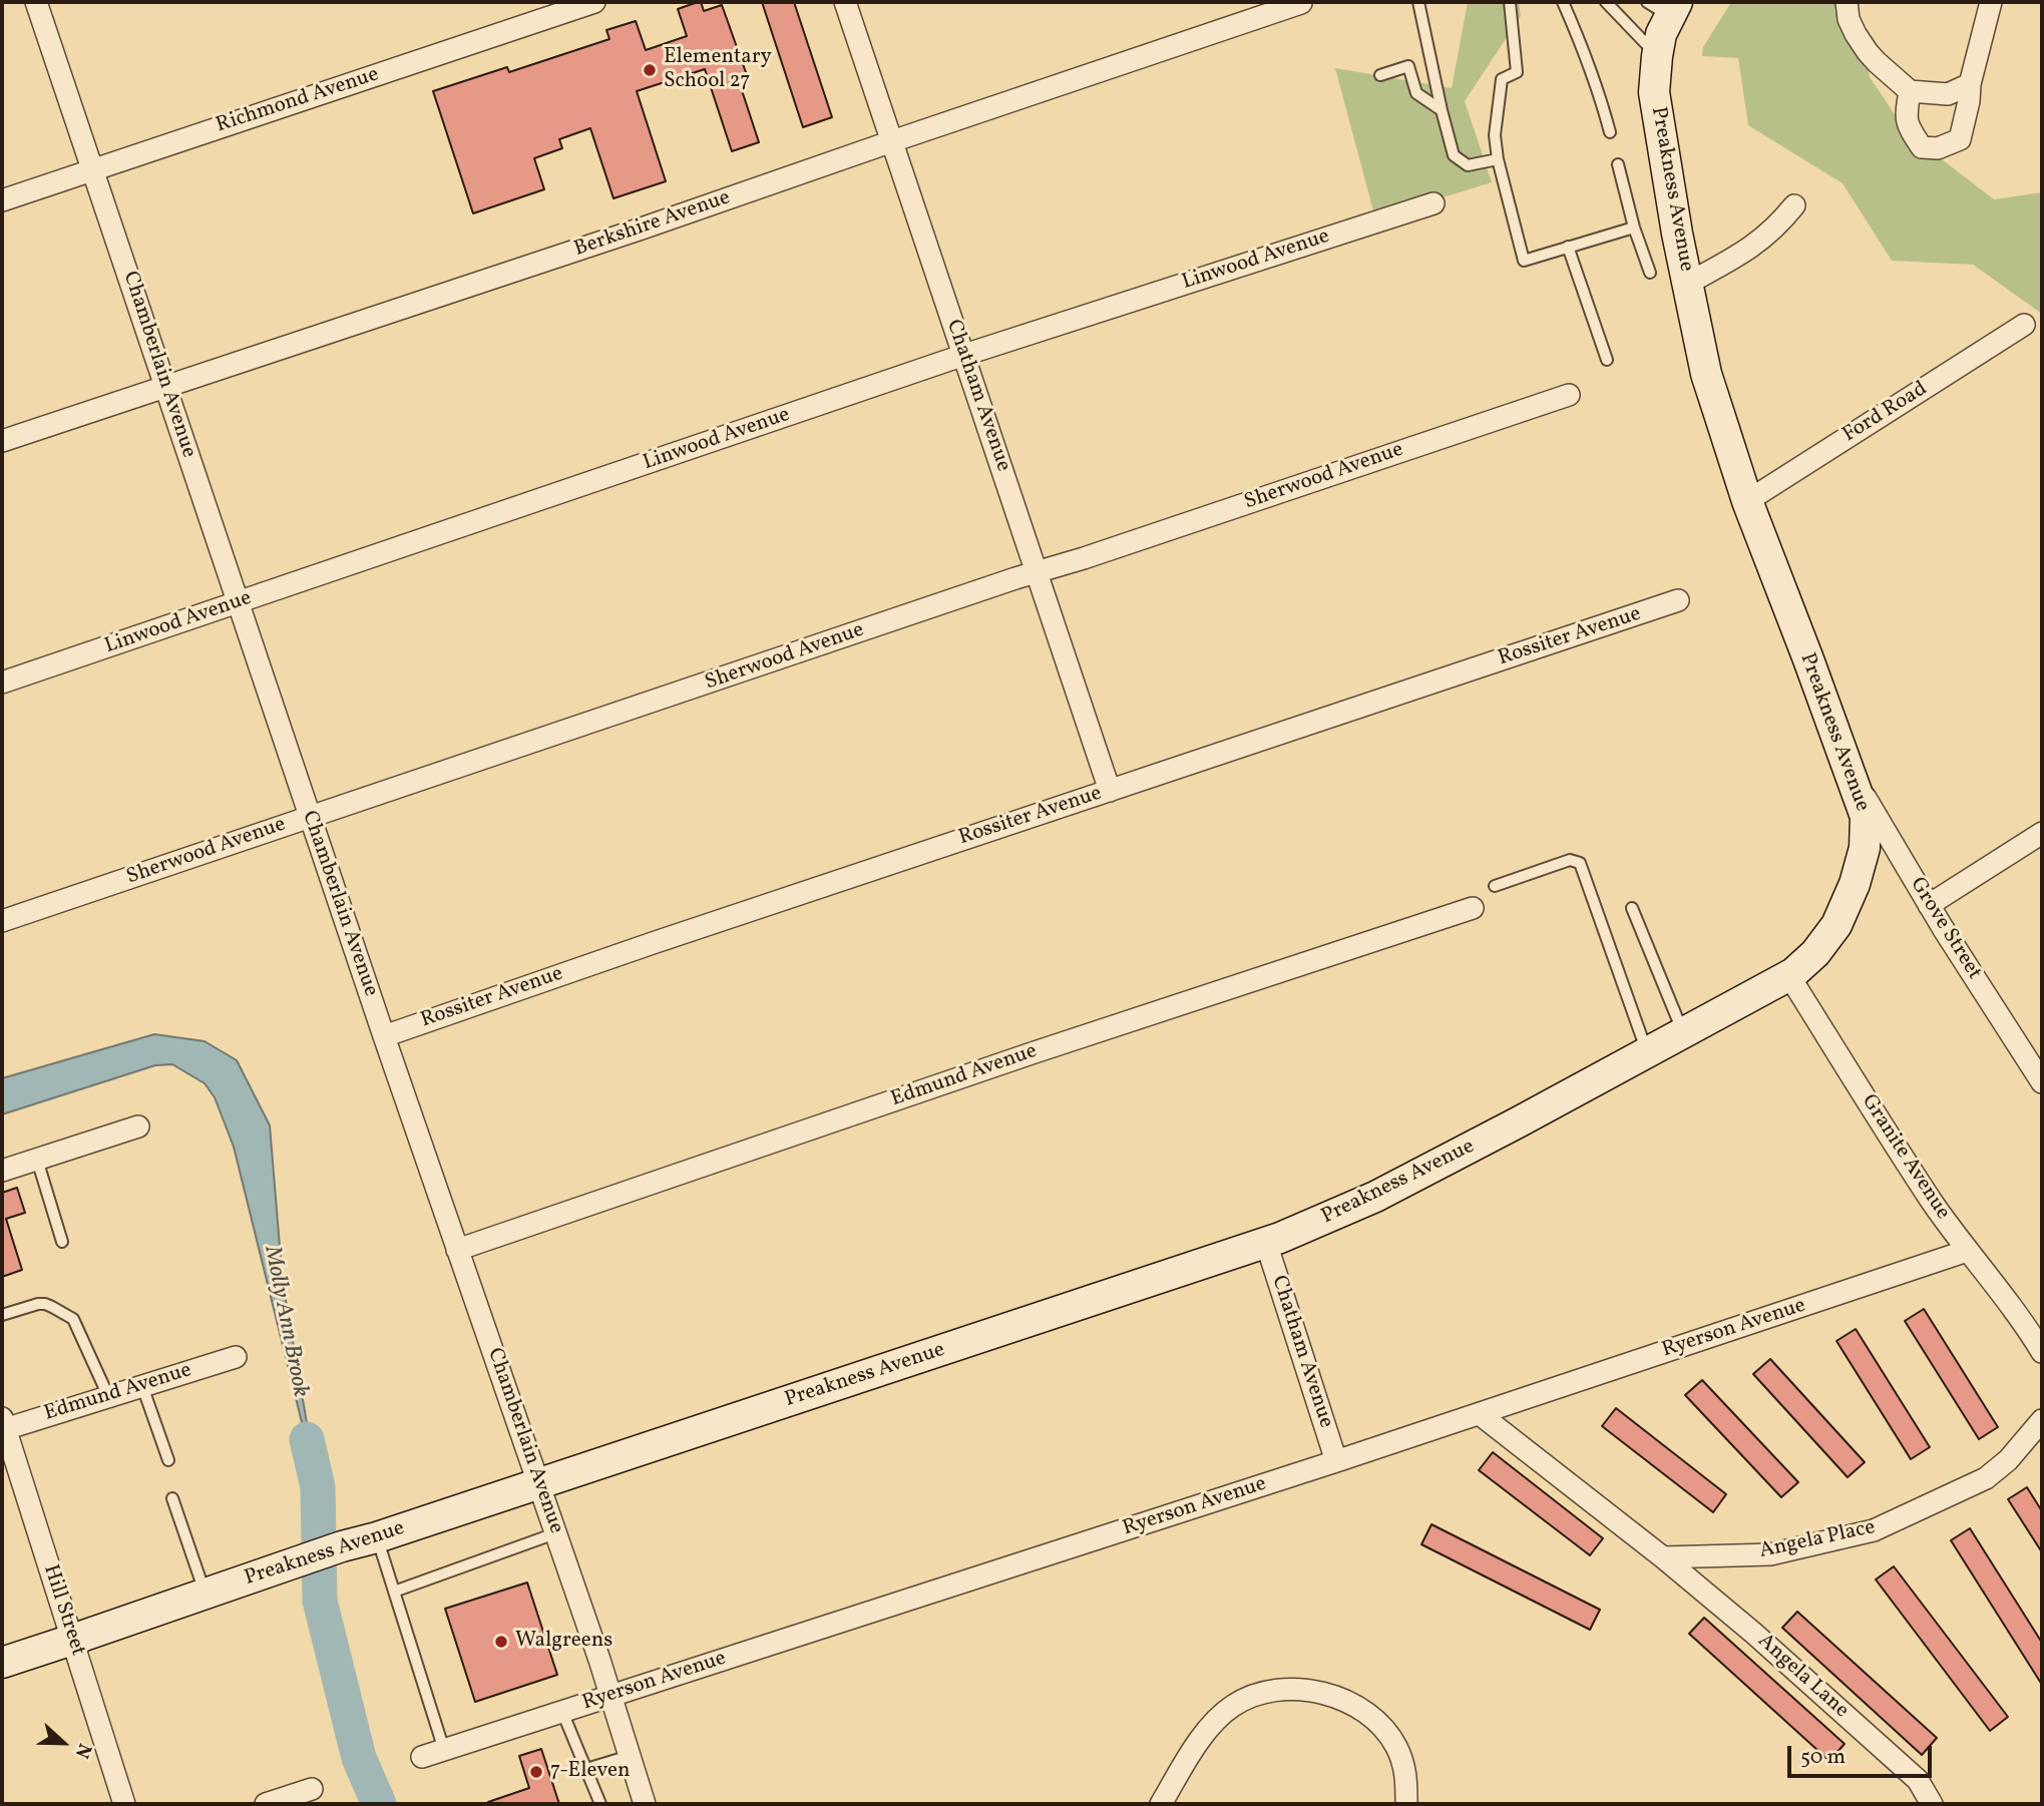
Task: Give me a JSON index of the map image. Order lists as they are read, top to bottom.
{
  "streets": {
    "main road": ["Preakness Avenue"],
    "street": [
      "Richmond Avenue",
      "Berkshire Avenue",
      "Linwood Avenue",
      "Chamberlain Avenue",
      "Chatham Avenue",
      "Ford Road",
      "Sherwood Avenue",
      "Rossiter Avenue",
      "Grove Street",
      "Edmund Avenue",
      "Granite Avenue",
      "Ryerson Avenue",
      "Angela Place",
      "Hill Street",
      "Angela Lane"
    ]
  },
  "crossings": [
    ["Richmond Avenue", "Chamberlain Avenue"],
    ["Preakness Avenue", "Chamberlain Avenue"],
    ["Preakness Avenue", "Chatham Avenue"],
    ["Preakness Avenue", "Ford Road"],
    ["Preakness Avenue", "Grove Street"],
    ["Preakness Avenue", "Granite Avenue"],
    ["Preakness Avenue", "Hill Street"],
    ["Berkshire Avenue", "Chamberlain Avenue"],
    ["Berkshire Avenue", "Chatham Avenue"],
    ["Linwood Avenue", "Chamberlain Avenue"],
    ["Linwood Avenue", "Chatham Avenue"],
    ["Chamberlain Avenue", "Sherwood Avenue"],
    ["Chamberlain Avenue", "Rossiter Avenue"],
    ["Chamberlain Avenue", "Edmund Avenue"],
    ["Chamberlain Avenue", "Ryerson Avenue"],
    ["Chatham Avenue", "Sherwood Avenue"],
    ["Chatham Avenue", "Rossiter Avenue"],
    ["Chatham Avenue", "Ryerson Avenue"],
    ["Edmund Avenue", "Hill Street"],
    ["Granite Avenue", "Ryerson Avenue"],
    ["Angela Place", "Angela Lane"]
  ],
  "water": ["Molly Ann Brook"],
  "places": ["Elementary School 27", "Walgreens", "7-Eleven"],
  "scale_bar": "50 m",
  "north": "right"
}
